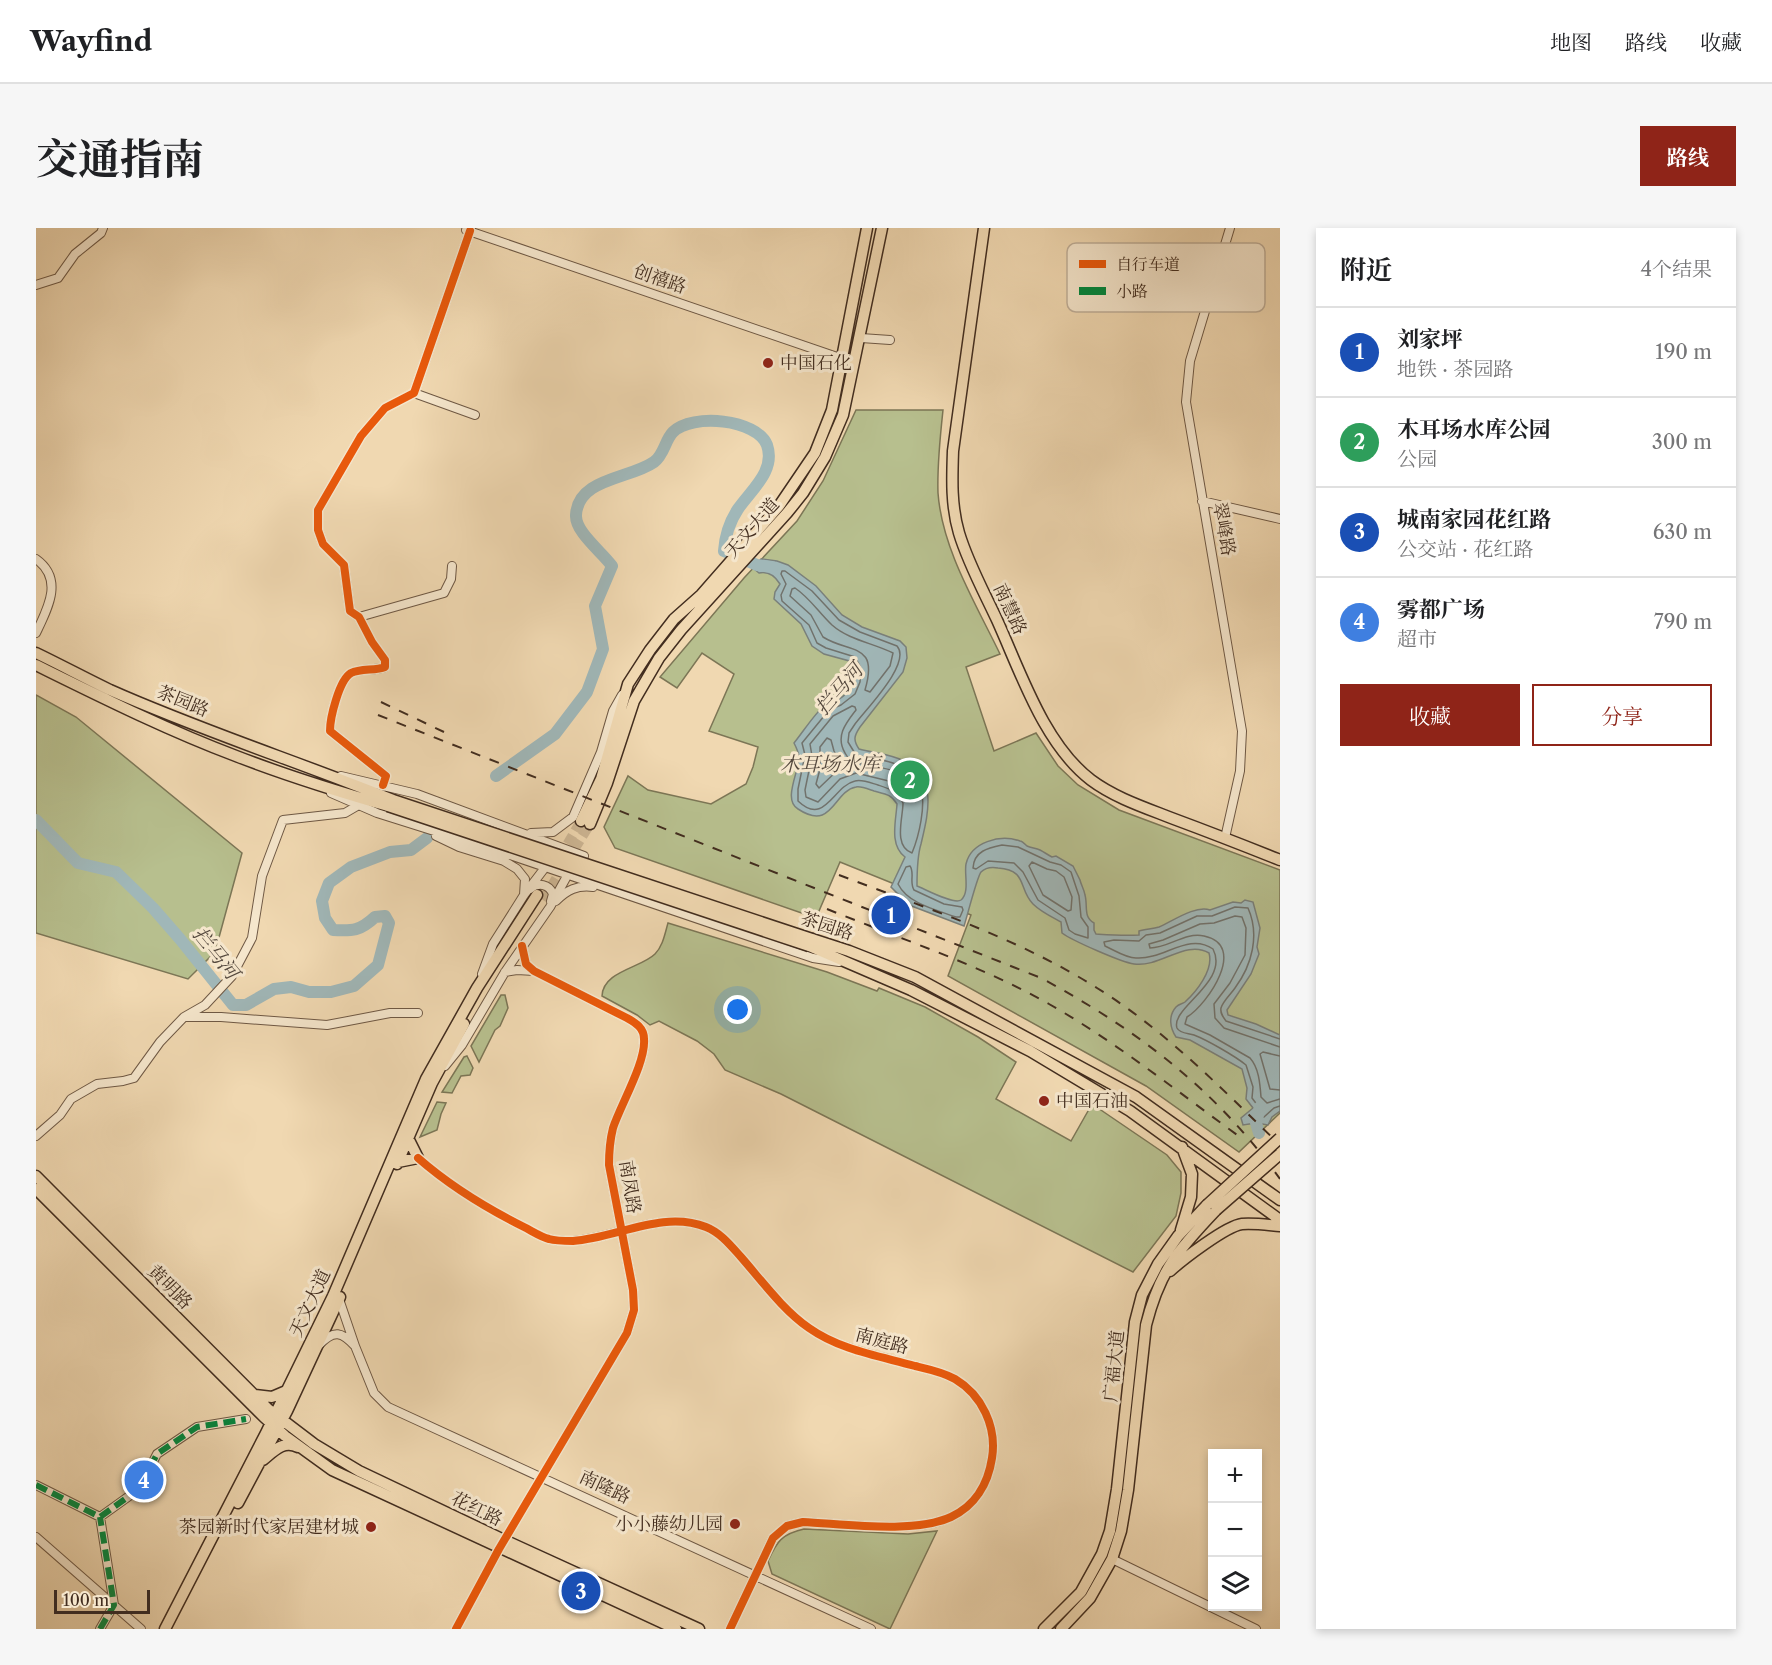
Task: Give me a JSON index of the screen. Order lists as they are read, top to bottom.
{
  "streets": {
    "main road": [
      "天文大道",
      "南慧路",
      "茶园路",
      "黄明路",
      "广福大道",
      "花红路"
    ],
    "street": [
      "创禧路",
      "翠峰路",
      "南凤路",
      "南庭路",
      "南隆路"
    ]
  },
  "crossings": [
    ["创禧路", "天文大道"],
    ["天文大道", "茶园路"],
    ["天文大道", "黄明路"],
    ["天文大道", "南隆路"],
    ["天文大道", "花红路"],
    ["翠峰路", "南慧路"],
    ["南凤路", "南庭路"],
    ["南凤路", "南隆路"],
    ["南凤路", "花红路"],
    ["黄明路", "花红路"],
    ["南庭路", "南隆路"]
  ],
  "water": ["拦马河", "木耳场水库"],
  "places": [
    "中国石化",
    "中国石油",
    "小小藤幼儿园",
    "茶园新时代家居建材城"
  ],
  "legend": ["自行车道", "小路"],
  "scale_bar": "100 m",
  "page": {
    "header": "Wayfind",
    "nav": ["地图", "路线", "收藏"],
    "title": "交通指南",
    "buttons": [
      "路线",
      ["收藏", "分享"]
    ],
    "heading": ["附近", "4个结果"],
    "list": [
      {
        "mark": "1",
        "name": "刘家坪",
        "note": "地铁 · 茶园路",
        "value": "190 m"
      },
      {
        "mark": "2",
        "name": "木耳场水库公园",
        "note": "公园",
        "value": "300 m"
      },
      {
        "mark": "3",
        "name": "城南家园花红路",
        "note": "公交站 · 花红路",
        "value": "630 m"
      },
      {
        "mark": "4",
        "name": "雾都广场",
        "note": "超市",
        "value": "790 m"
      }
    ],
    "pins": [
      "2",
      "1",
      "4",
      "3"
    ],
    "map_buttons": ["+", "−"],
    "scale": "100 m"
  }
}
